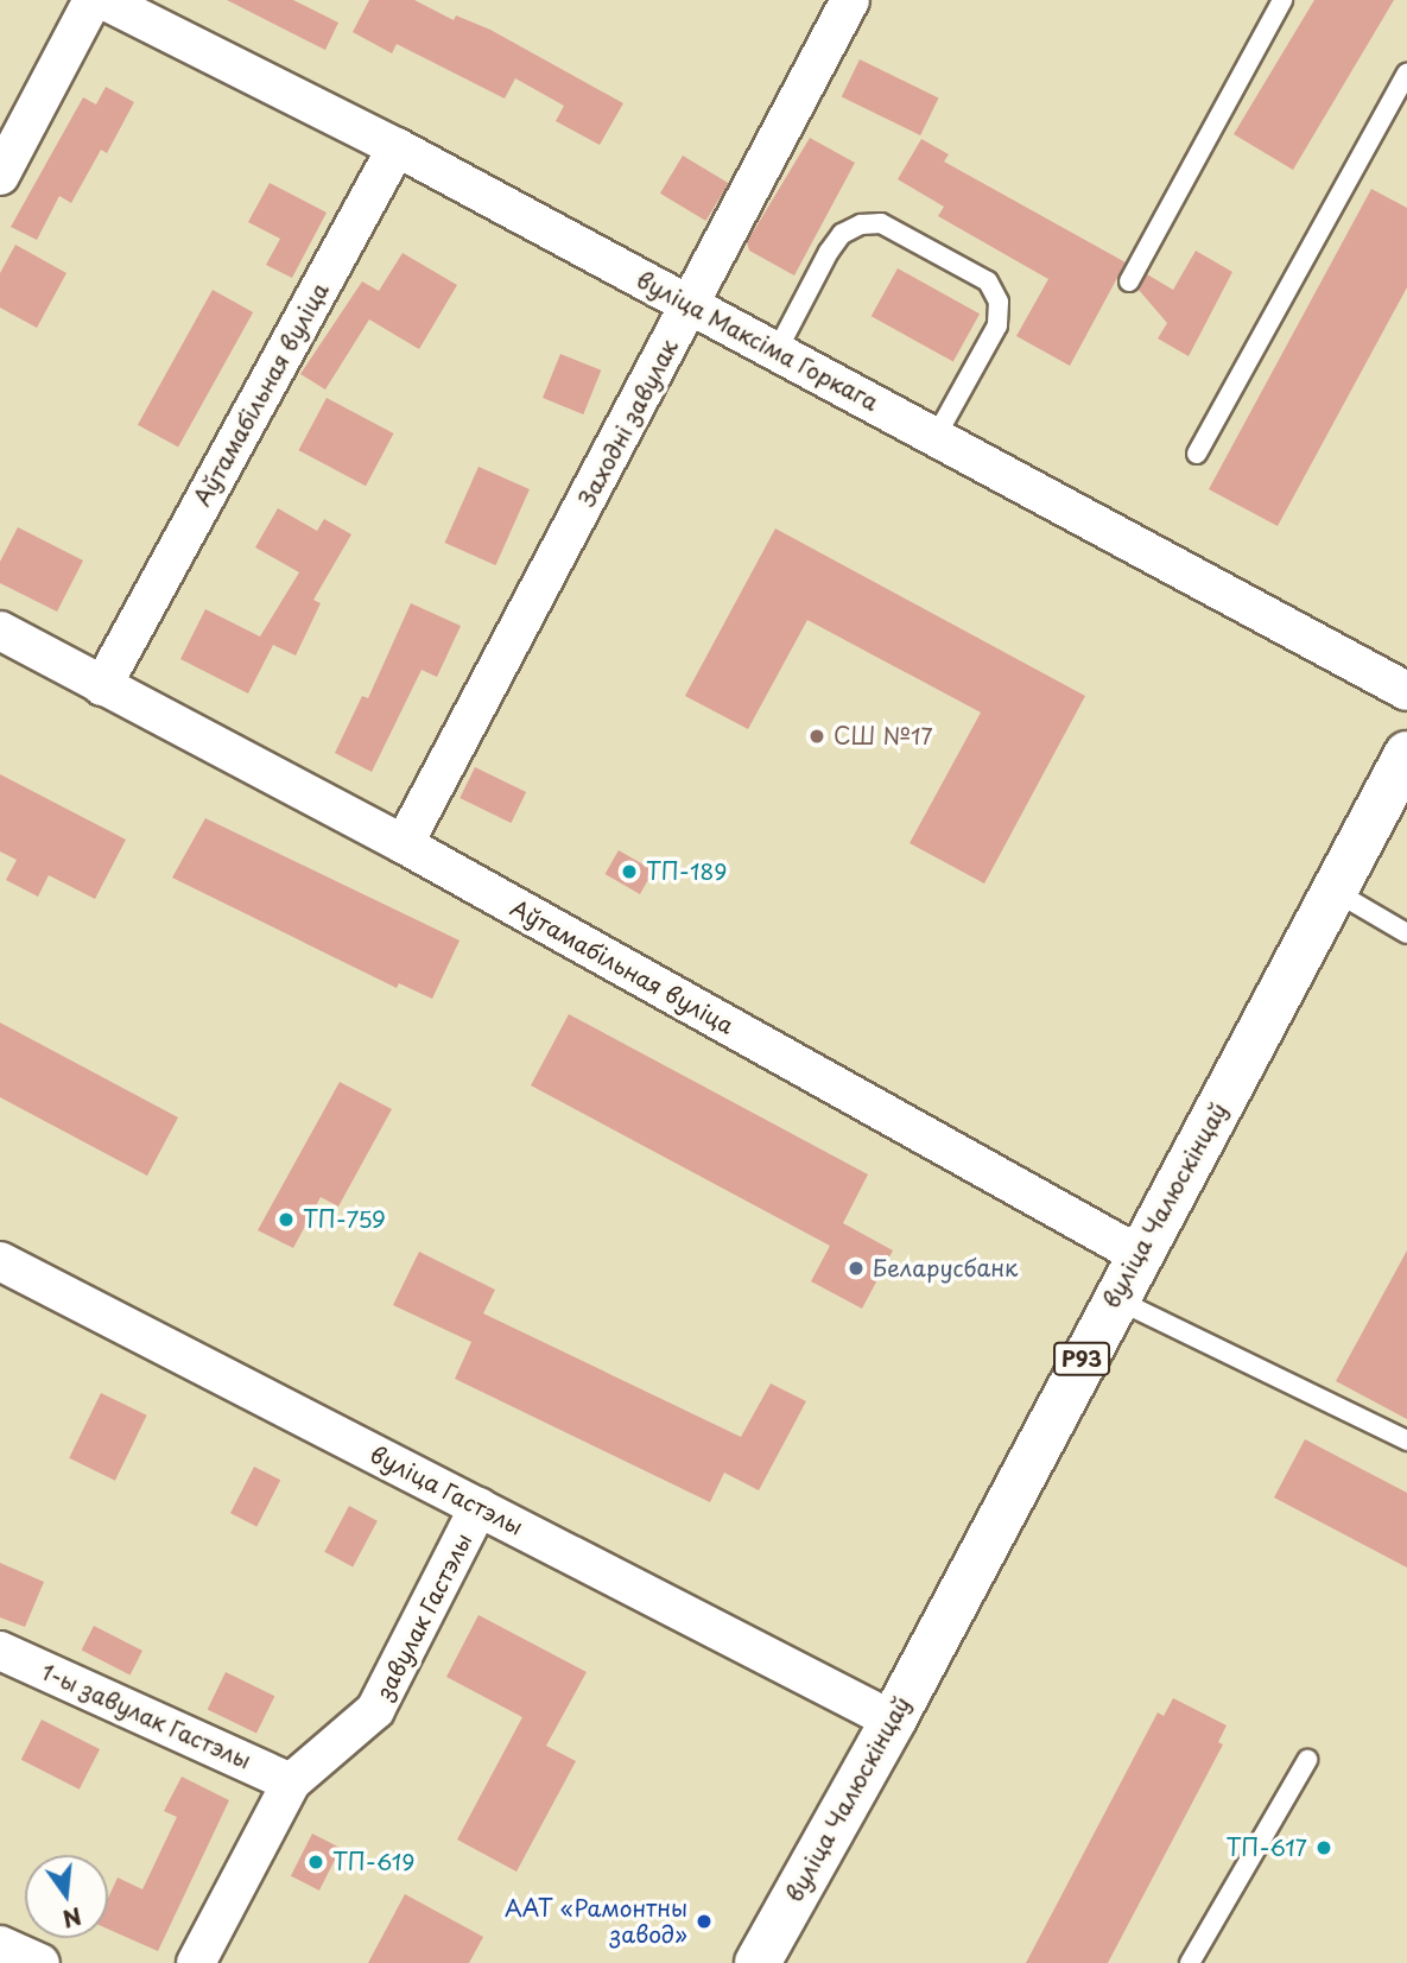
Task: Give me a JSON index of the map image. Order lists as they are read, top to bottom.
{
  "streets": {
    "main road": ["вуліца Чалюскінцаў", "Р93"],
    "street": [
      "вуліца Максіма Горкага",
      "Аўтамабільная вуліца",
      "Заходні завулак",
      "вуліца Гастэлы",
      "завулак Гастэлы",
      "1-ы завулак Гастэлы"
    ]
  },
  "crossings": [
    ["вуліца Максіма Горкага", "Аўтамабільная вуліца"],
    ["вуліца Максіма Горкага", "Заходні завулак"],
    ["Аўтамабільная вуліца", "Заходні завулак"],
    ["Аўтамабільная вуліца", "вуліца Чалюскінцаў"],
    ["вуліца Чалюскінцаў", "вуліца Гастэлы"],
    ["вуліца Гастэлы", "завулак Гастэлы"],
    ["завулак Гастэлы", "1-ы завулак Гастэлы"]
  ],
  "places": [
    "СШ №17",
    "ТП-189",
    "ТП-759",
    "Беларусбанк",
    "ТП-617",
    "ТП-619",
    "ААТ «Рамонтны завод»"
  ],
  "north": "bottom"
}
